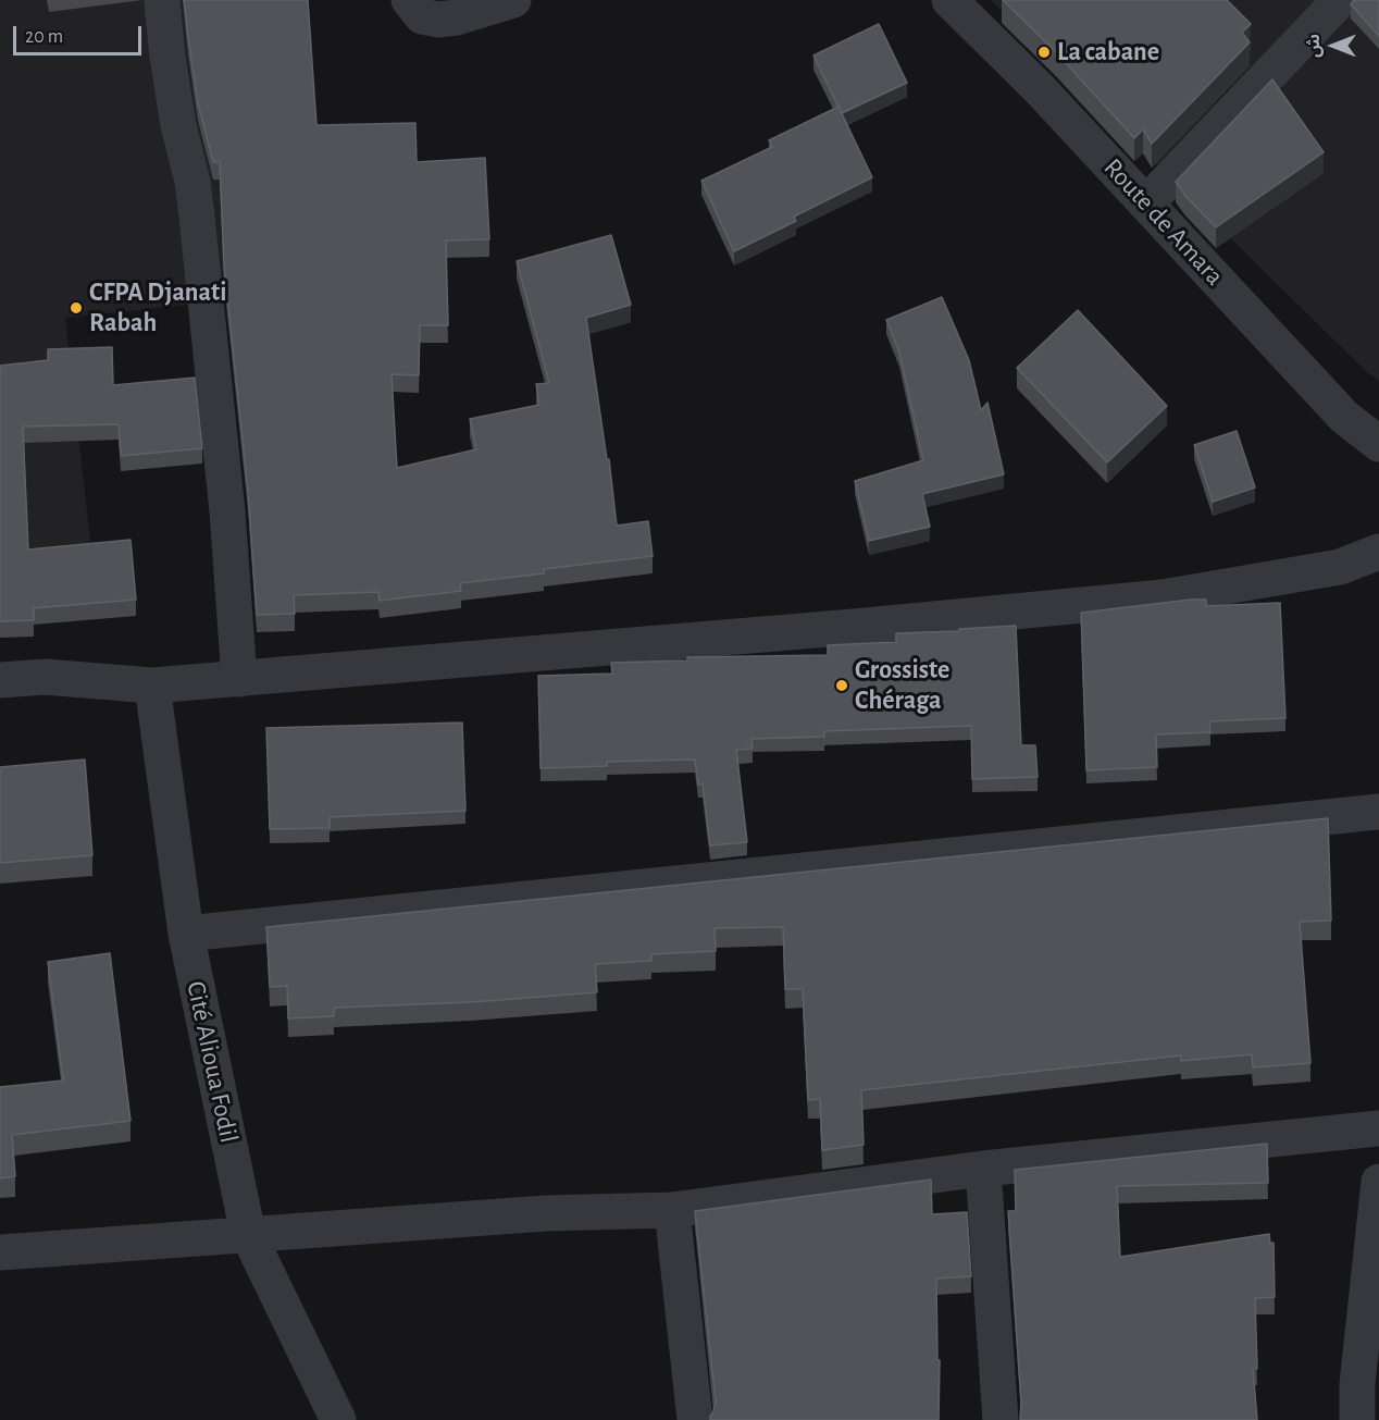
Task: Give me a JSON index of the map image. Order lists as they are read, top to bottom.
{
  "streets": {
    "street": ["Route de Amara", "Cité Alioua Fodil"]
  },
  "places": ["La cabane", "CFPA Djanati Rabah", "Grossiste Chéraga"],
  "scale_bar": "20 m",
  "north": "left"
}
